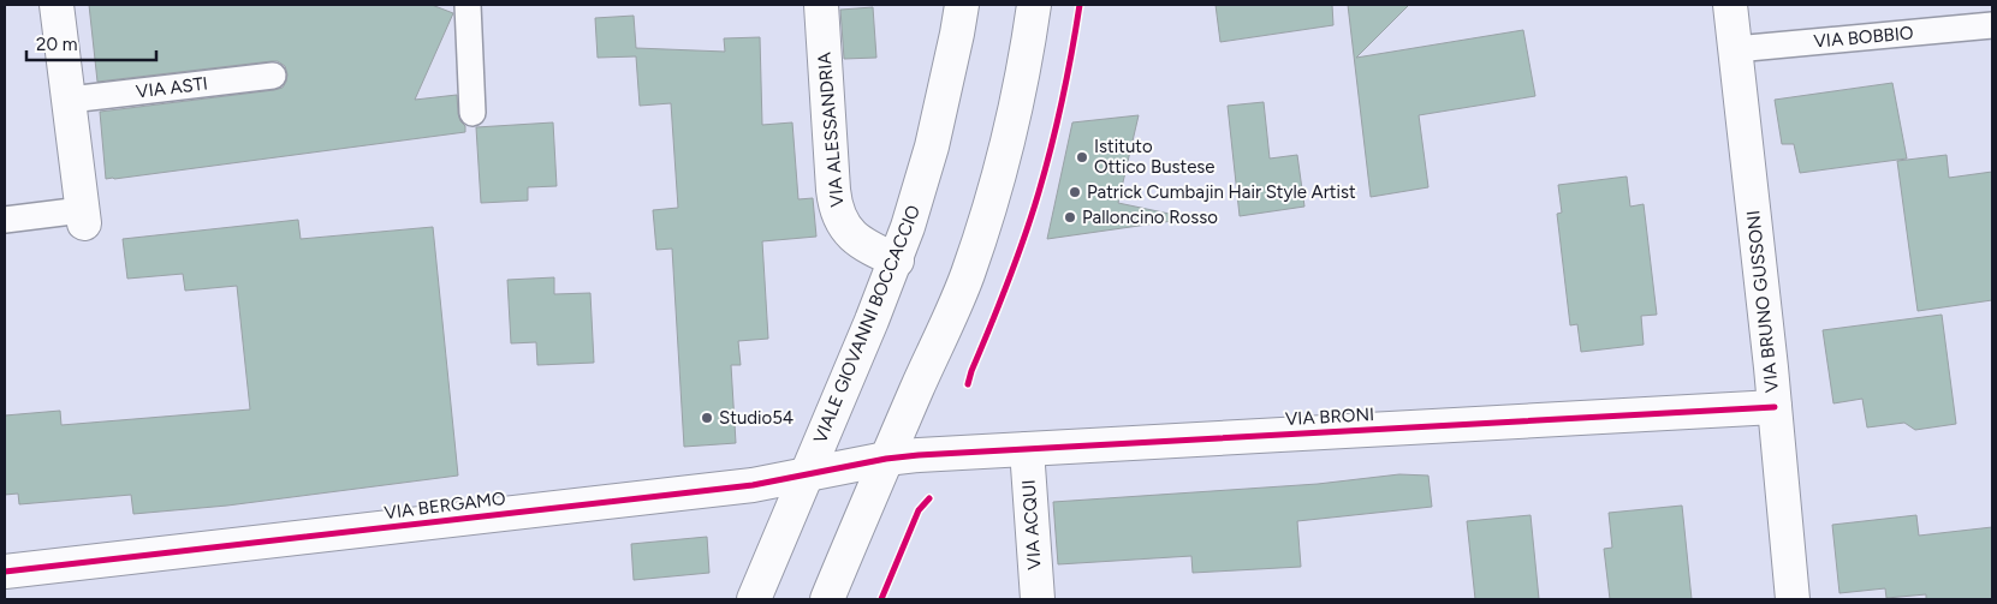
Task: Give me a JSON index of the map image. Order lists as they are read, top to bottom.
{
  "streets": {
    "street": [
      "VIA ALESSANDRIA",
      "VIA BRUNO GUSSONI",
      "VIALE GIOVANNI BOCCACCIO",
      "VIA BRONI",
      "VIA BERGAMO",
      "VIA ACQUI"
    ],
    "lane": ["VIA BOBBIO", "VIA ASTI"]
  },
  "crossings": [
    ["VIA BOBBIO", "VIA BRUNO GUSSONI"],
    ["VIA ALESSANDRIA", "VIALE GIOVANNI BOCCACCIO"],
    ["VIA BRUNO GUSSONI", "VIA BRONI"],
    ["VIALE GIOVANNI BOCCACCIO", "VIA BERGAMO"],
    ["VIA BRONI", "VIA BERGAMO"],
    ["VIA BRONI", "VIA ACQUI"]
  ],
  "places": [
    "Istituto Ottico Bustese",
    "Patrick Cumbajin Hair Style Artist",
    "Palloncino Rosso",
    "Studio54"
  ],
  "scale_bar": "20 m"
}
